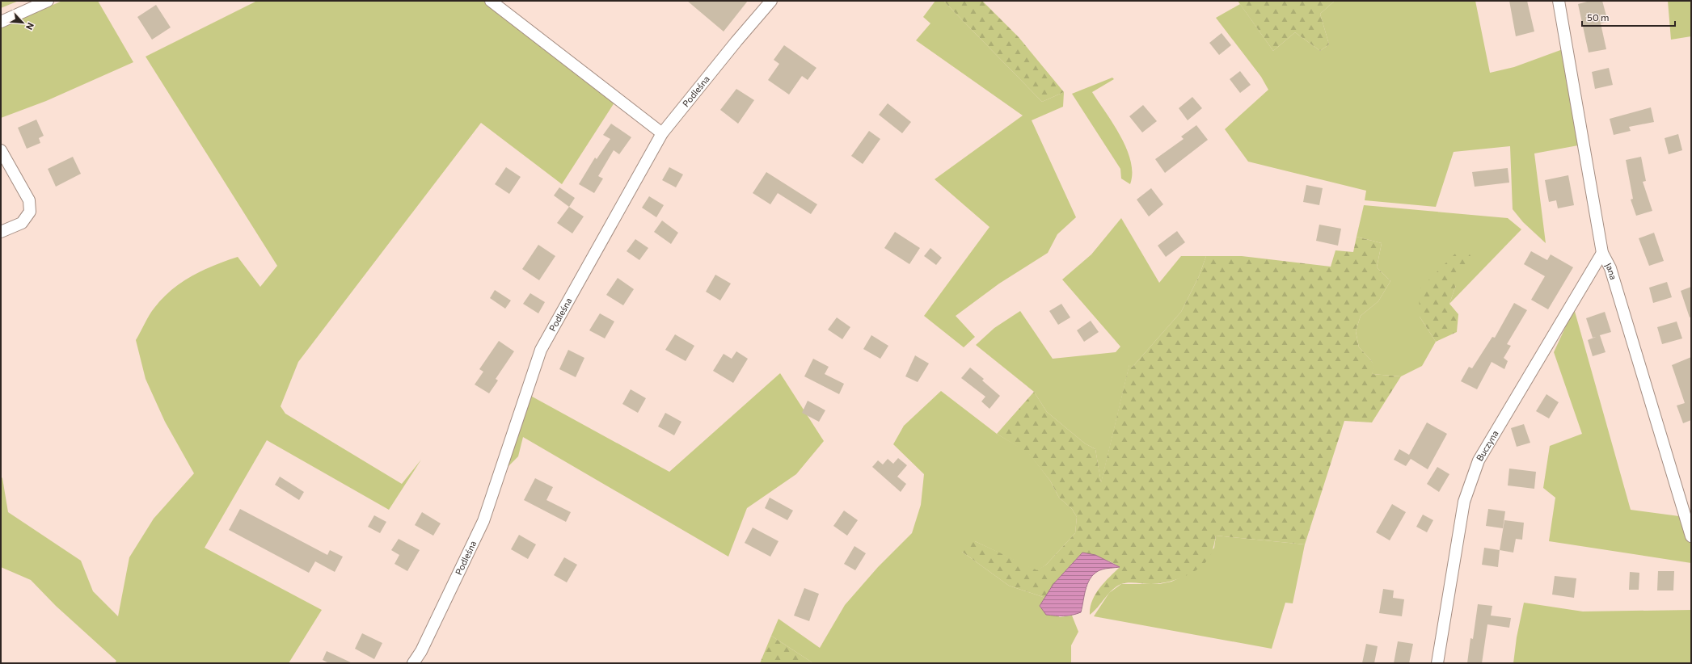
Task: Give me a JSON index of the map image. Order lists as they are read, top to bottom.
{
  "streets": {
    "street": ["Podleśna", "Jana", "Buczyna"]
  },
  "crossings": [
    ["Jana", "Buczyna"]
  ],
  "scale_bar": "50 m",
  "north": "bottom right"
}
